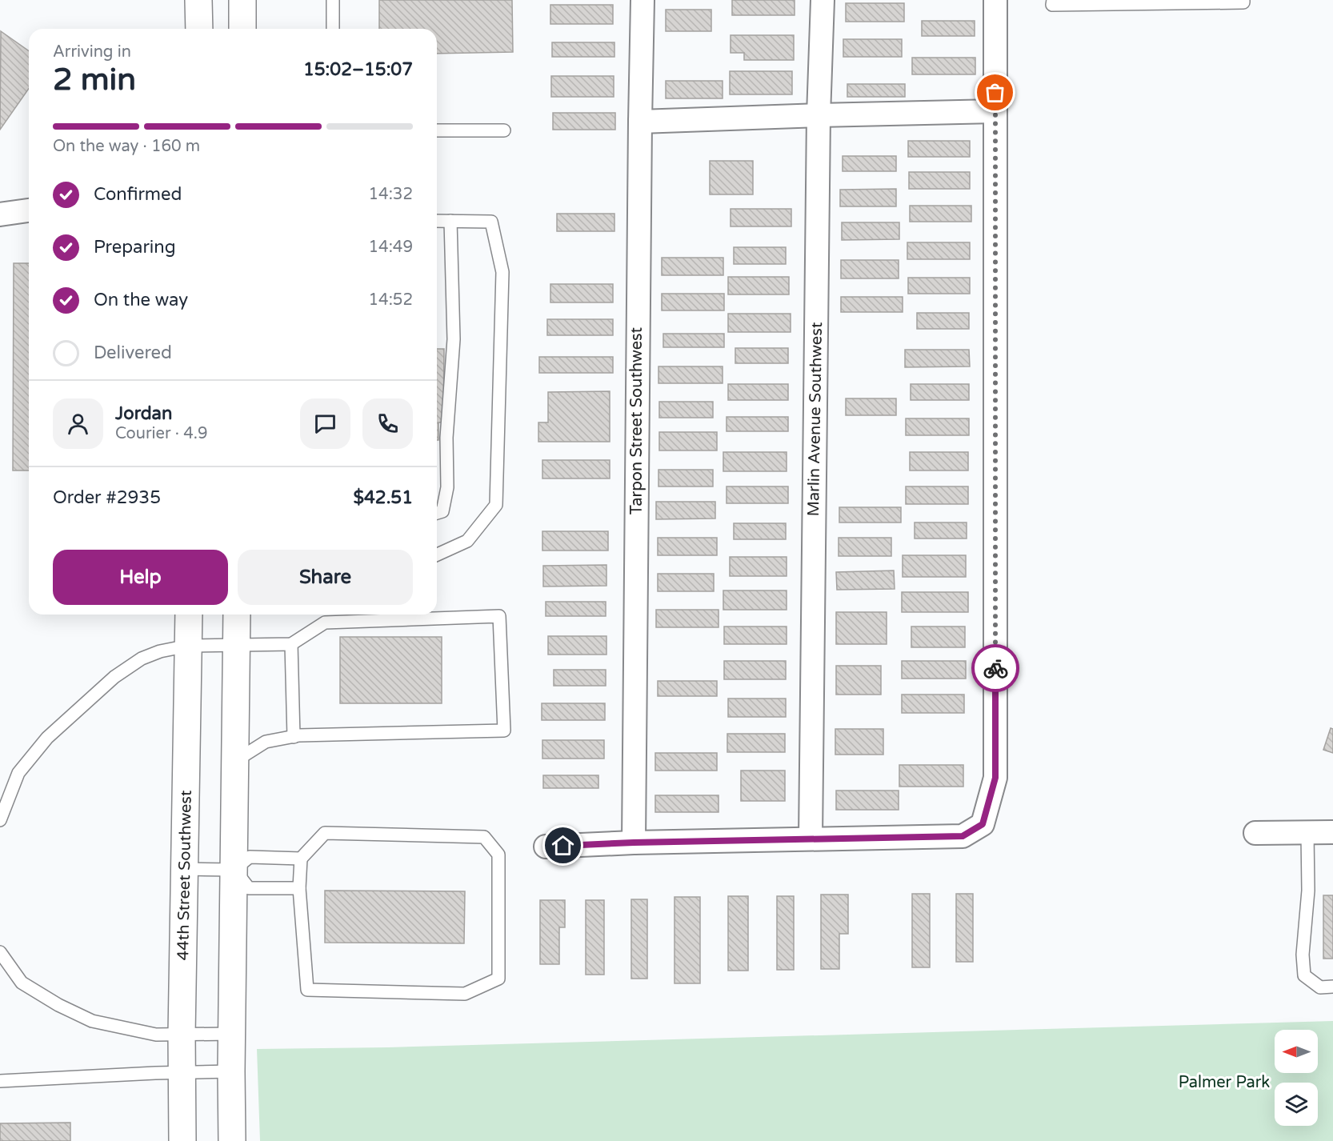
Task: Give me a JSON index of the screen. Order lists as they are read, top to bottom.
{
  "streets": {
    "main road": ["44th Street Southwest"],
    "street": ["Marlin Avenue Southwest", "Tarpon Street Southwest"]
  },
  "parks": ["Palmer Park"],
  "north": "left",
  "page": {
    "heading": ["2 min", "Arriving in", "15:02–15:07"],
    "panel": [
      "Jordan",
      "Courier · 4.9",
      "Order #2935",
      "$42.51"
    ],
    "bar": "On the way · 160 m",
    "list": [
      ["Confirmed", "14:32"],
      ["Preparing", "14:49"],
      ["On the way", "14:52"],
      "Delivered"
    ],
    "buttons": ["Help", "Share"]
  }
}
